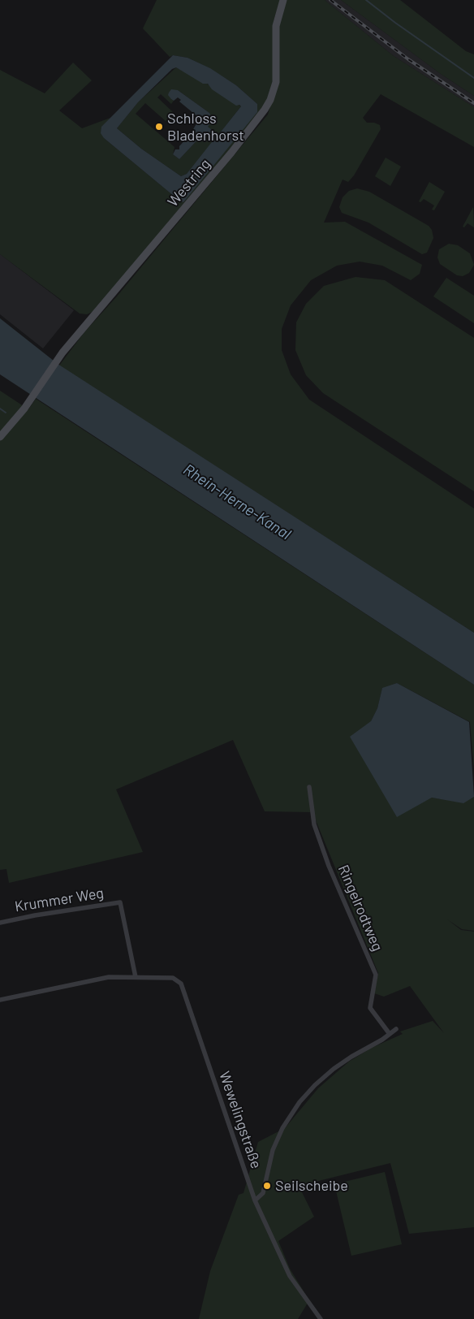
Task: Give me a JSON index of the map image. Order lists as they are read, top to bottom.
{
  "streets": {
    "main road": ["Westring"],
    "street": ["Krummer Weg", "Ringelrodtweg", "Wewelingstraße"]
  },
  "crossings": [
    ["Krummer Weg", "Wewelingstraße"]
  ],
  "water": ["Rhein-Herne-Kanal"],
  "places": ["Schloss Bladenhorst", "Seilscheibe"]
}
